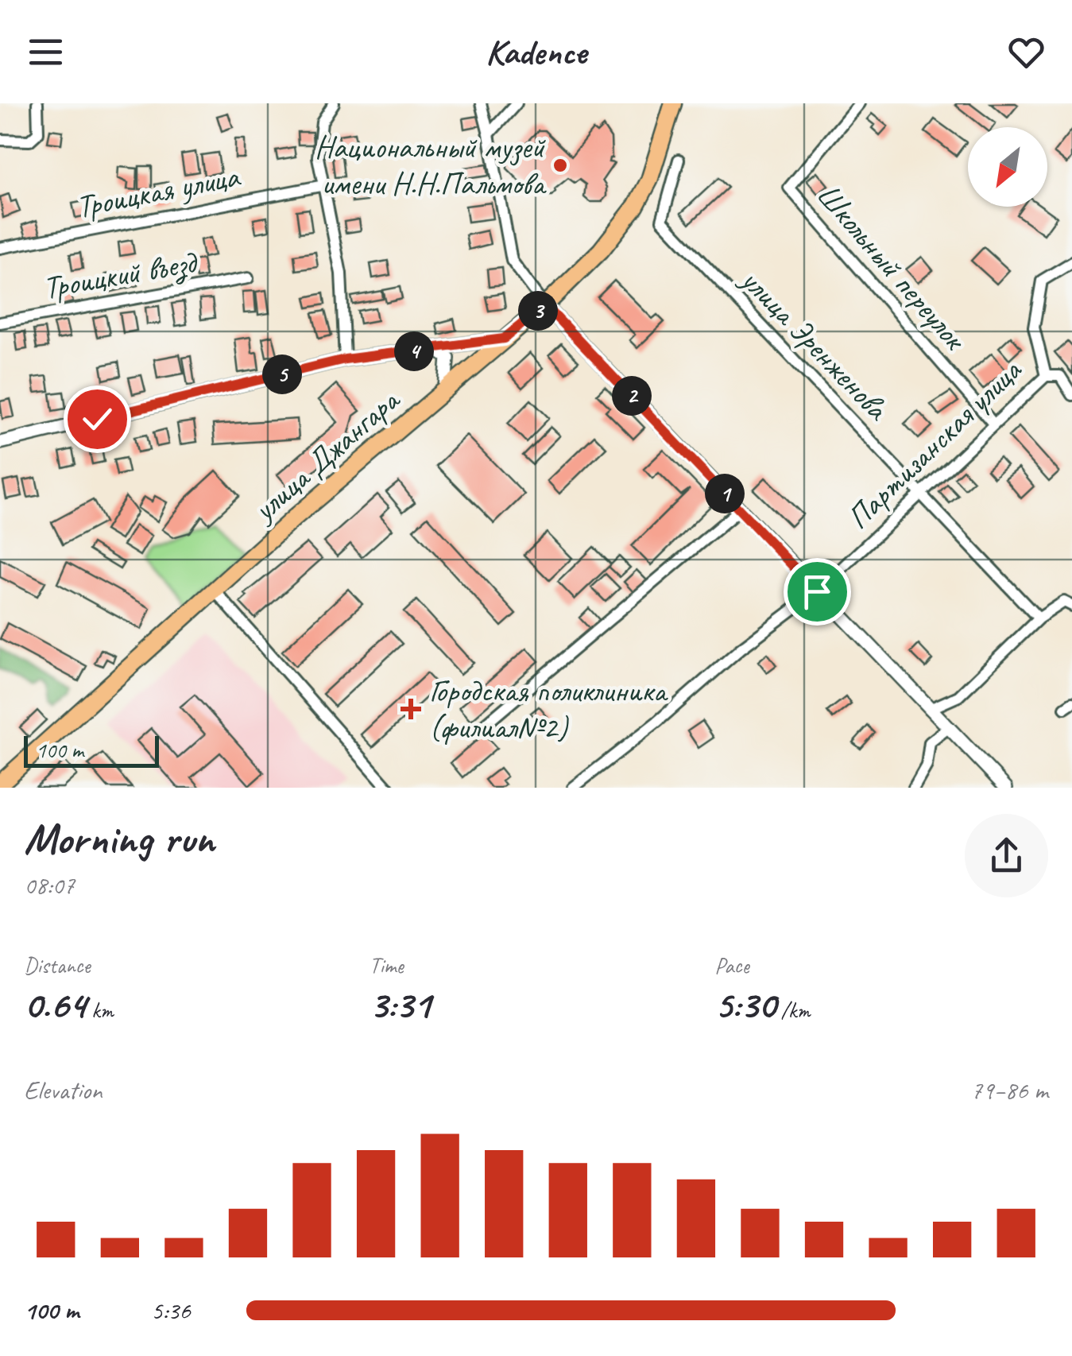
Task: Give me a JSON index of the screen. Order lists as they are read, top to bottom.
{
  "streets": {
    "main road": ["улица Джангара"],
    "street": [
      "Троицкая улица",
      "Школьный переулок",
      "Троицкий въезд",
      "улица Эренженова",
      "Партизанская улица"
    ]
  },
  "crossings": [
    ["Школьный переулок", "Партизанская улица"],
    ["улица Эренженова", "Партизанская улица"]
  ],
  "places": {
    "other": ["Национальный музей имени Н.Н.Пальмова"],
    "health": ["Городская поликлиника (филиал№2)"]
  },
  "scale_bar": "100 m",
  "north": "bottom left",
  "page": {
    "header": "Kadence",
    "pins": [
      "3",
      "4",
      "5",
      "2",
      "1"
    ],
    "scale": "100 m",
    "heading": ["Morning run", "08:07"],
    "stats": [
      ["Distance", "0.64 km"],
      ["Time", "3:31"],
      ["Pace", "5:30 /km"]
    ],
    "chart": ["Elevation", "79–86 m"],
    "list": [
      {
        "name": "100 m",
        "note": "5:36"
      }
    ]
  }
}
